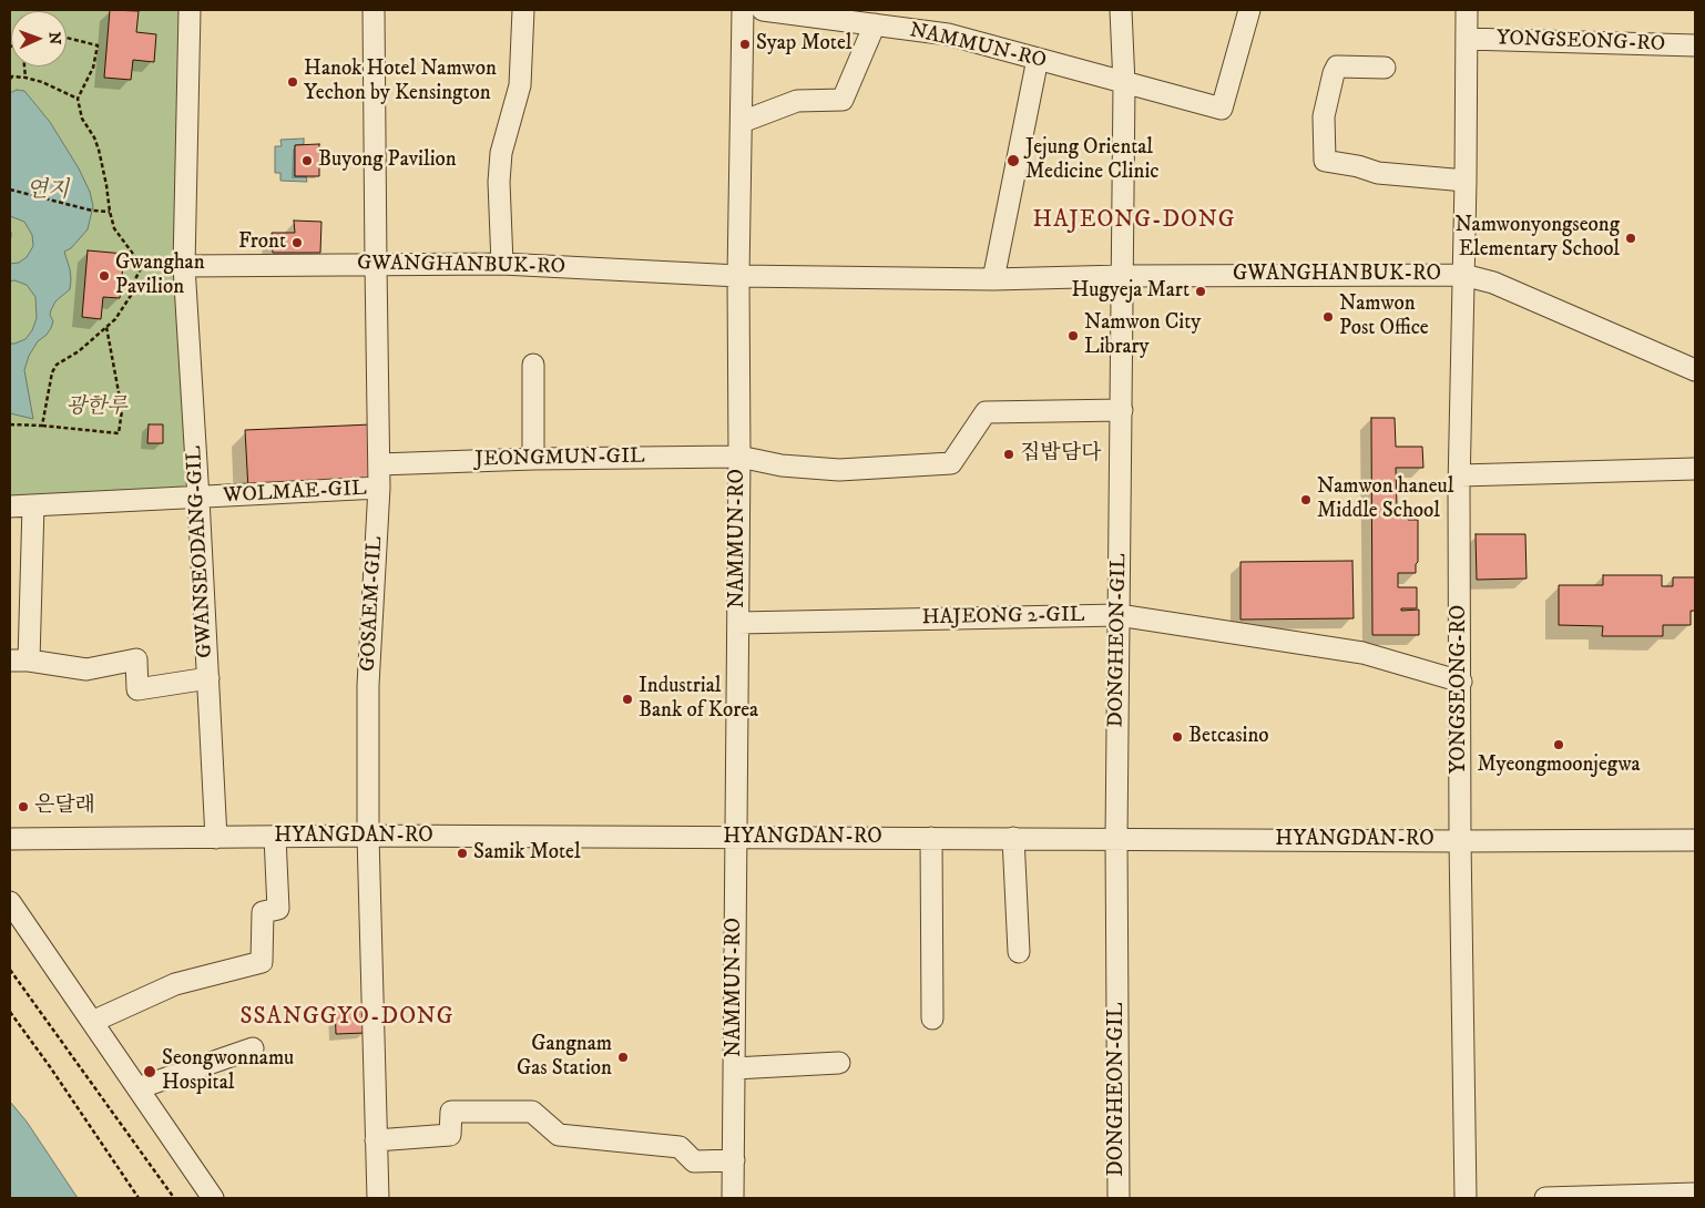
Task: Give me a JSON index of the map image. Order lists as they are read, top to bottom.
{
  "streets": {
    "street": [
      "YONGSEONG-RO",
      "NAMMUN-RO",
      "GWANGHANBUK-RO",
      "JEONGMUN-GIL",
      "WOLMAE-GIL",
      "GWANSEODANG-GIL",
      "GOSAEM-GIL",
      "HAJEONG 2-GIL",
      "DONGHEON-GIL",
      "HYANGDAN-RO"
    ]
  },
  "crossings": [
    ["YONGSEONG-RO", "GWANGHANBUK-RO"],
    ["YONGSEONG-RO", "HAJEONG 2-GIL"],
    ["YONGSEONG-RO", "HYANGDAN-RO"],
    ["NAMMUN-RO", "GWANGHANBUK-RO"],
    ["NAMMUN-RO", "JEONGMUN-GIL"],
    ["NAMMUN-RO", "HAJEONG 2-GIL"],
    ["NAMMUN-RO", "DONGHEON-GIL"],
    ["NAMMUN-RO", "HYANGDAN-RO"],
    ["GWANGHANBUK-RO", "GWANSEODANG-GIL"],
    ["GWANGHANBUK-RO", "GOSAEM-GIL"],
    ["GWANGHANBUK-RO", "DONGHEON-GIL"],
    ["JEONGMUN-GIL", "GOSAEM-GIL"],
    ["JEONGMUN-GIL", "DONGHEON-GIL"],
    ["WOLMAE-GIL", "GWANSEODANG-GIL"],
    ["WOLMAE-GIL", "GOSAEM-GIL"],
    ["GWANSEODANG-GIL", "HYANGDAN-RO"],
    ["GOSAEM-GIL", "HYANGDAN-RO"],
    ["HAJEONG 2-GIL", "DONGHEON-GIL"],
    ["DONGHEON-GIL", "HYANGDAN-RO"]
  ],
  "districts": ["HAJEONG-DONG", "SSANGGYO-DONG"],
  "water": ["연지"],
  "parks": ["광한루"],
  "places": [
    "Syap Motel",
    "Hanok Hotel Namwon Yechon by Kensington",
    "Buyong Pavilion",
    "Jejung Oriental Medicine Clinic",
    "Namwonyongseong Elementary School",
    "Front",
    "Gwanghan Pavilion",
    "Hugyeja Mart",
    "Namwon Post Office",
    "Namwon City Library",
    "집밥담다",
    "Namwon haneul Middle School",
    "Industrial Bank of Korea",
    "Betcasino",
    "Myeongmoonjegwa",
    "은달래",
    "Samik Motel",
    "Gangnam Gas Station",
    "Seongwonnamu Hospital"
  ],
  "north": "right"
}
